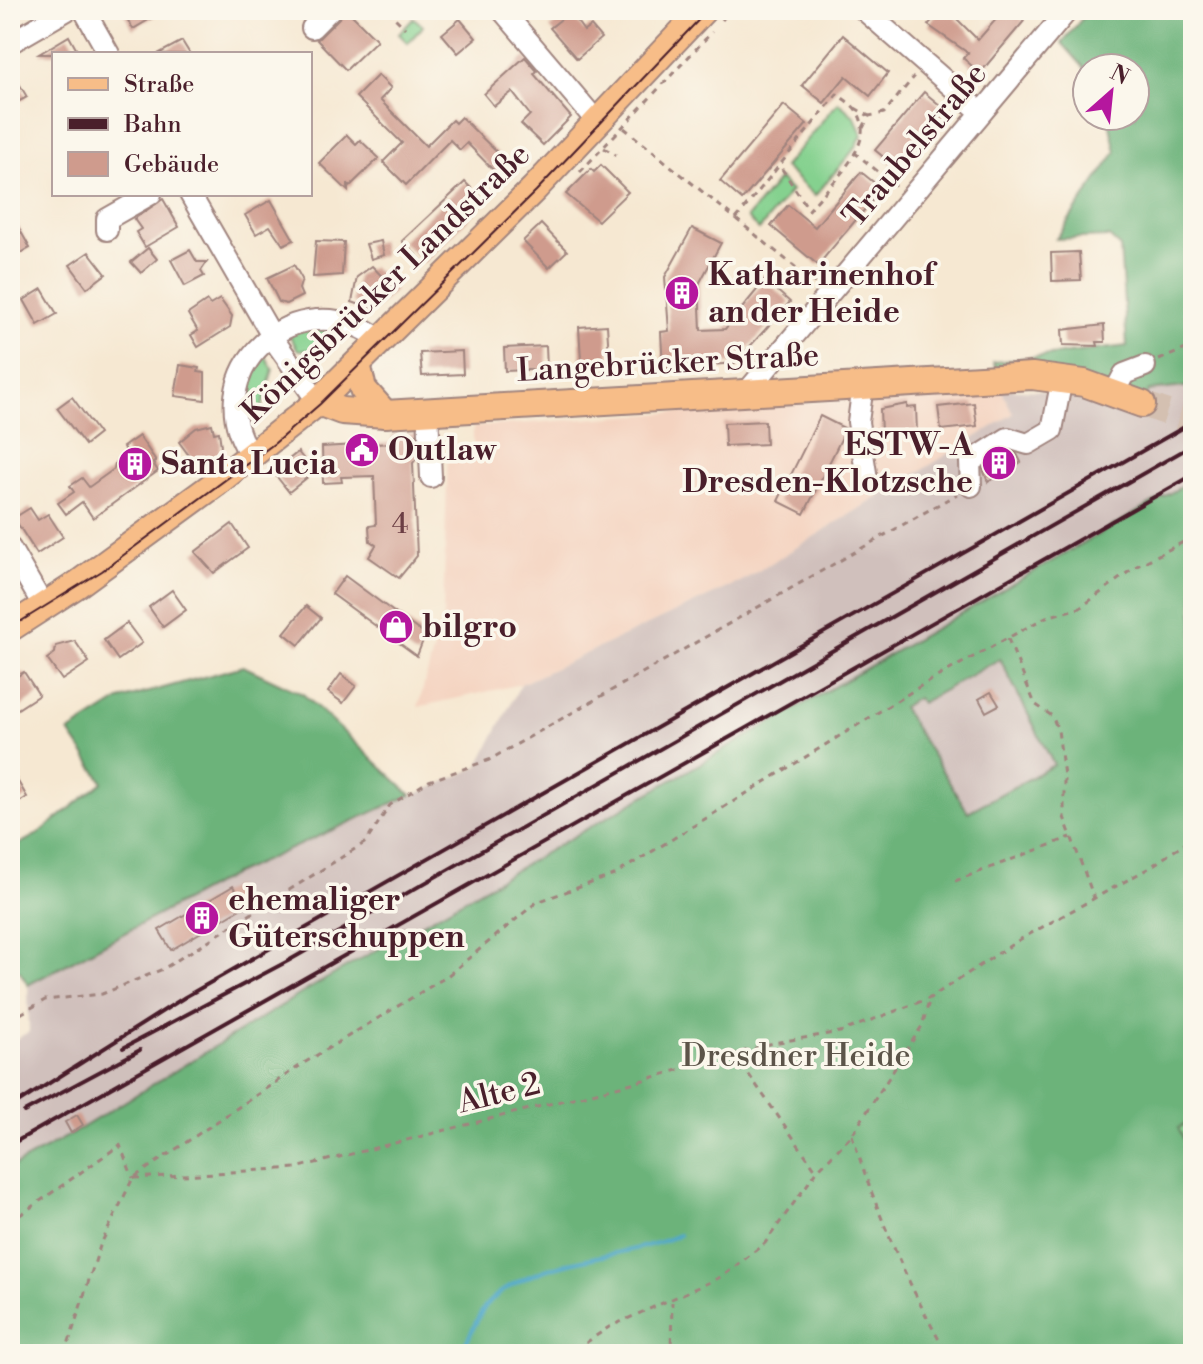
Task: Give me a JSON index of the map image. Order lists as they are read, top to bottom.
{
  "streets": {
    "main road": ["Königsbrücker Landstraße", "Langebrücker Straße"],
    "street": ["Traubelstraße"],
    "path": ["Alte 2"]
  },
  "crossings": [
    ["Traubelstraße", "Langebrücker Straße"],
    ["Königsbrücker Landstraße", "Langebrücker Straße"]
  ],
  "parks": ["Dresdner Heide"],
  "places": {
    "building": [
      "Katharinenhof an der Heide",
      "ESTW-A Dresden-Klotzsche",
      "Santa Lucia",
      "ehemaliger Güterschuppen"
    ],
    "public building": ["Outlaw"],
    "shop": ["bilgro"]
  },
  "house_numbers": ["4"],
  "legend": ["Straße", "Bahn", "Gebäude"],
  "north": "top right"
}
